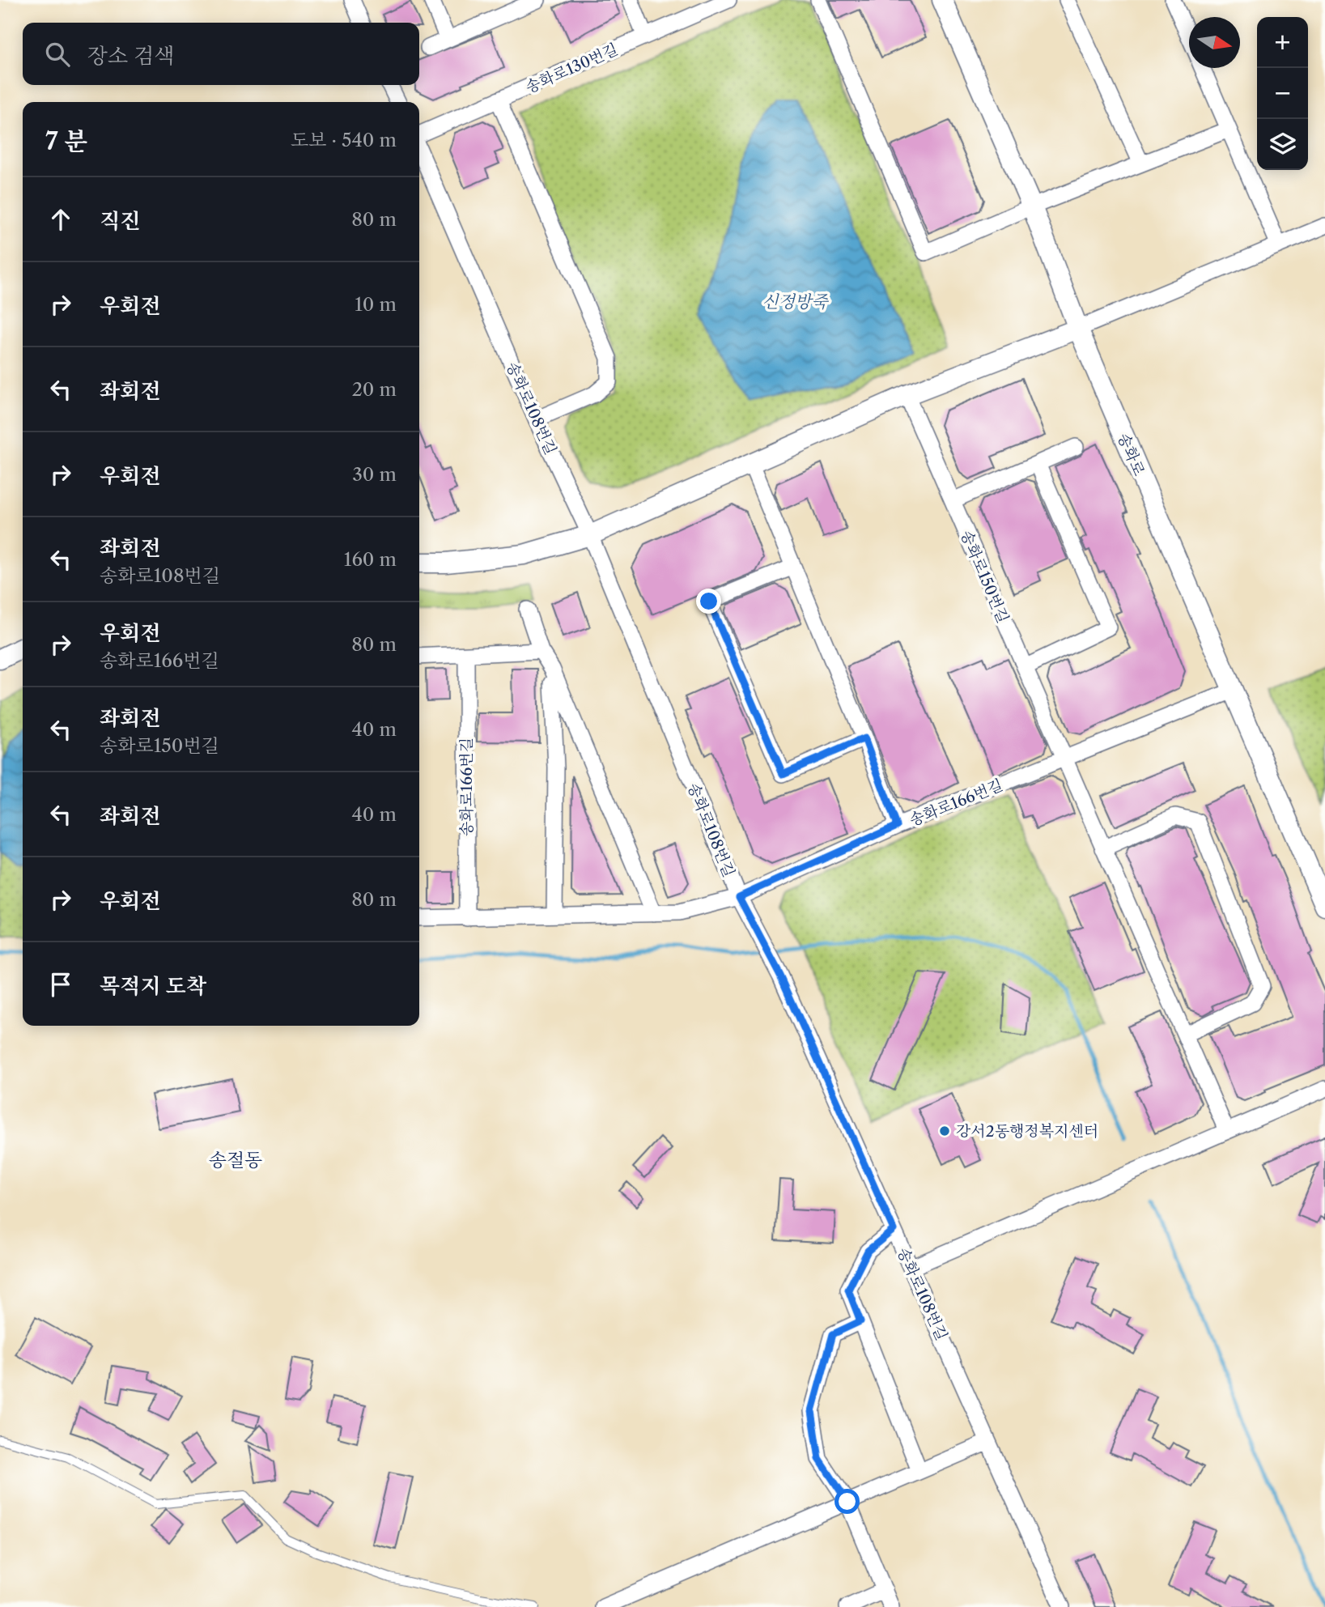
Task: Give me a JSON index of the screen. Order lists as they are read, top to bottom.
{
  "streets": {
    "street": [
      "송화로130번길",
      "송화로108번길",
      "송화로",
      "송화로150번길",
      "송화로166번길"
    ]
  },
  "crossings": [
    ["송화로108번길", "송화로166번길"],
    ["송화로", "송화로166번길"],
    ["송화로150번길", "송화로166번길"]
  ],
  "districts": ["송절동"],
  "water": ["신정방죽"],
  "places": ["강서2동행정복지센터"],
  "north": "right",
  "page": {
    "map_buttons": ["+", "−"],
    "search": "장소 검색",
    "heading": ["7 분", "도보 · 540 m"],
    "list": [
      ["직진", "80 m"],
      ["우회전", "10 m"],
      ["좌회전", "20 m"],
      ["우회전", "30 m"],
      ["좌회전", "송화로108번길", "160 m"],
      ["우회전", "송화로166번길", "80 m"],
      ["좌회전", "송화로150번길", "40 m"],
      ["좌회전", "40 m"],
      ["우회전", "80 m"],
      "목적지 도착"
    ]
  }
}
